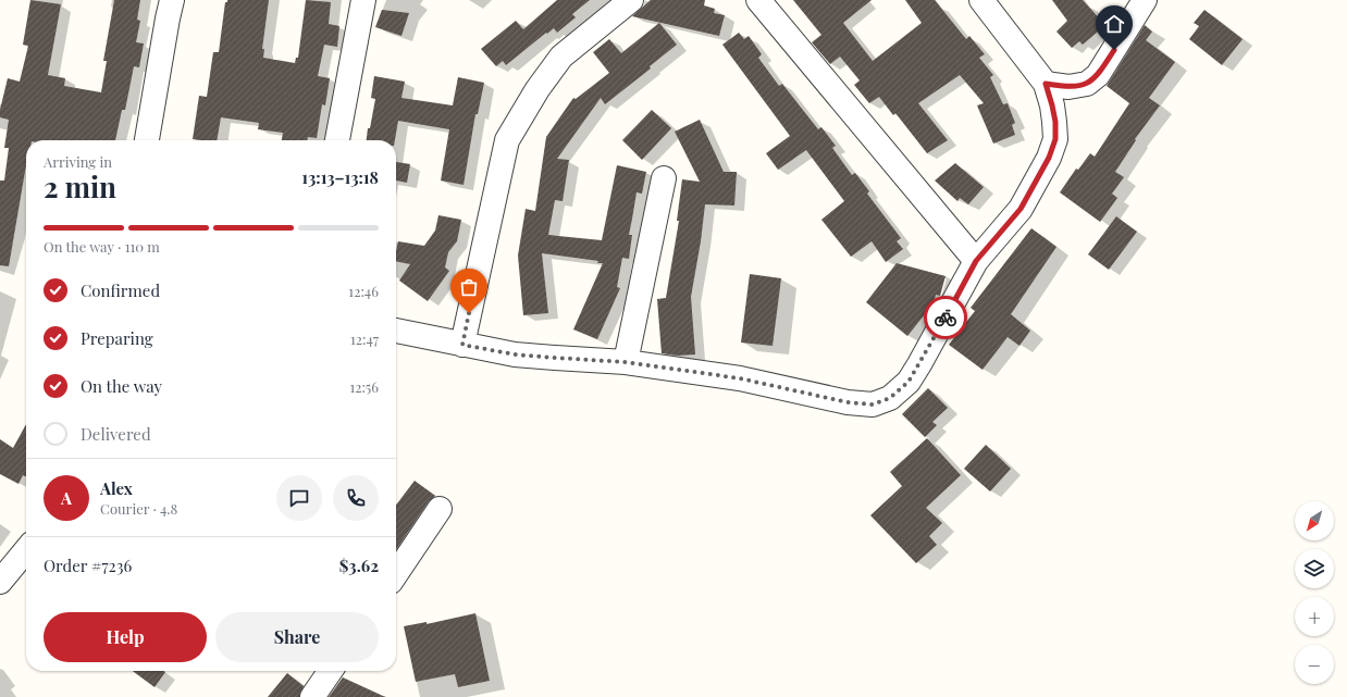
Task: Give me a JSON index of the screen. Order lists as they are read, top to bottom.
{
  "north": "bottom left",
  "page": {
    "heading": ["2 min", "Arriving in", "13:13–13:18"],
    "panel": [
      "Alex",
      "Courier · 4.8",
      "Order #7236",
      "$3.62"
    ],
    "bar": "On the way · 110 m",
    "list": [
      ["Confirmed", "12:46"],
      ["Preparing", "12:47"],
      ["On the way", "12:56"],
      "Delivered"
    ],
    "round": "A",
    "map_buttons": ["+", "−"],
    "buttons": ["Help", "Share"]
  }
}
